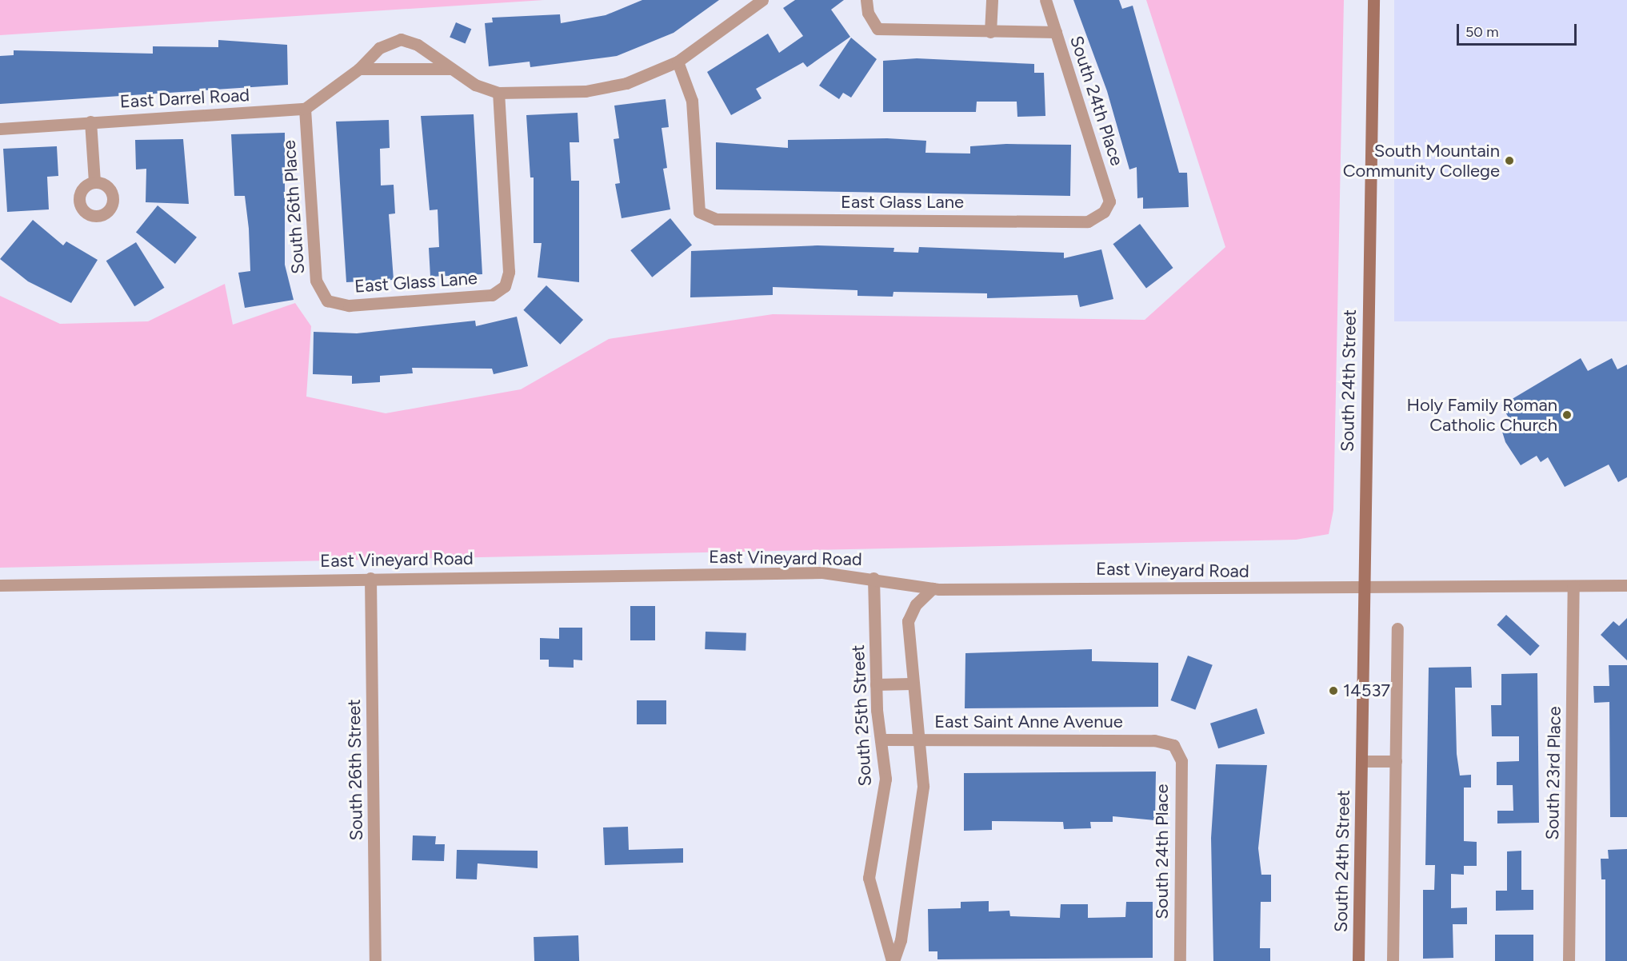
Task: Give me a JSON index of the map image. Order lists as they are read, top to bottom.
{
  "streets": {
    "main road": ["South 24th Street"],
    "street": [
      "East Darrel Road",
      "South 24th Place",
      "East Glass Lane",
      "South 26th Place",
      "East Vineyard Road",
      "South 25th Street",
      "East Saint Anne Avenue",
      "South 26th Street",
      "South 23rd Place"
    ]
  },
  "crossings": [
    ["East Darrel Road", "South 26th Place"],
    ["South 24th Place", "East Glass Lane"],
    ["South 24th Place", "East Saint Anne Avenue"],
    ["East Glass Lane", "South 26th Place"],
    ["South 24th Street", "East Vineyard Road"],
    ["East Vineyard Road", "South 25th Street"],
    ["East Vineyard Road", "South 26th Street"],
    ["East Vineyard Road", "South 23rd Place"],
    ["South 25th Street", "East Saint Anne Avenue"]
  ],
  "places": ["South Mountain Community College", "Holy Family Roman Catholic Church", "14537"],
  "scale_bar": "50 m"
}
